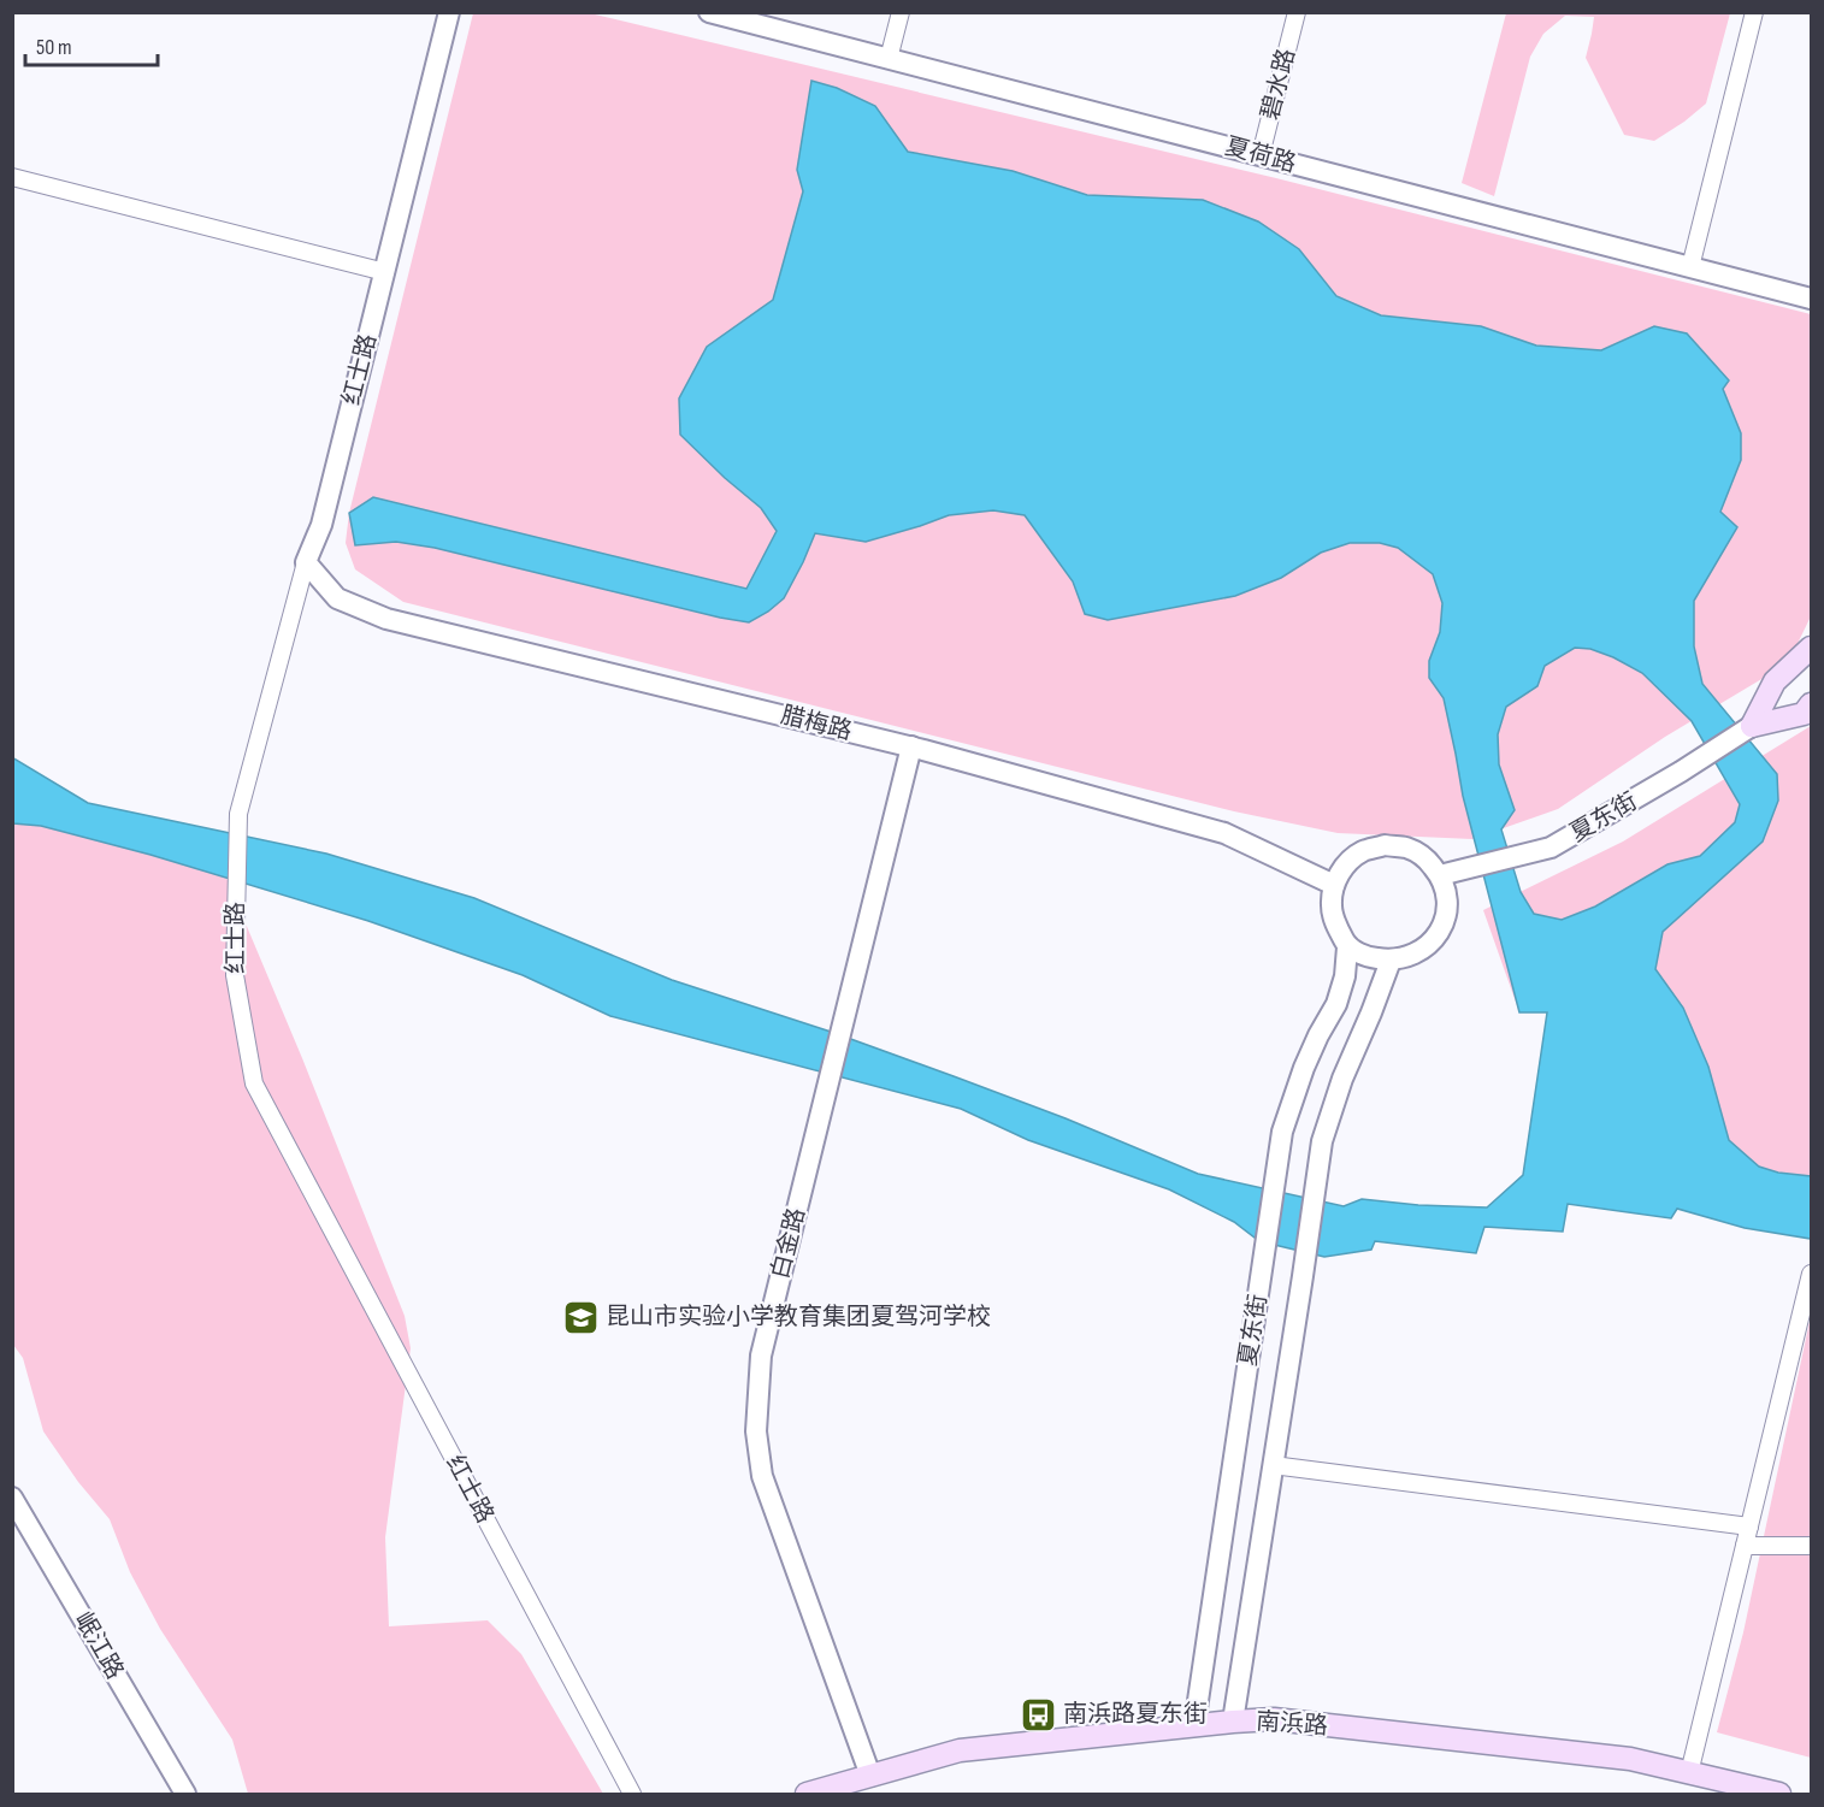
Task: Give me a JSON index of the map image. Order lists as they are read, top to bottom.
{
  "streets": {
    "main road": ["夏东街", "南浜路"],
    "street": [
      "碧水路",
      "夏荷路",
      "红士路",
      "腊梅路",
      "白金路",
      "岷江路"
    ]
  },
  "crossings": [
    ["碧水路", "夏荷路"],
    ["红士路", "腊梅路"],
    ["腊梅路", "夏东街"],
    ["腊梅路", "白金路"],
    ["夏东街", "南浜路"],
    ["白金路", "南浜路"]
  ],
  "places": {
    "school or university": ["昆山市实验小学教育集团夏驾河学校"],
    "bus stop": ["南浜路夏东街"]
  },
  "scale_bar": "50 m"
}
